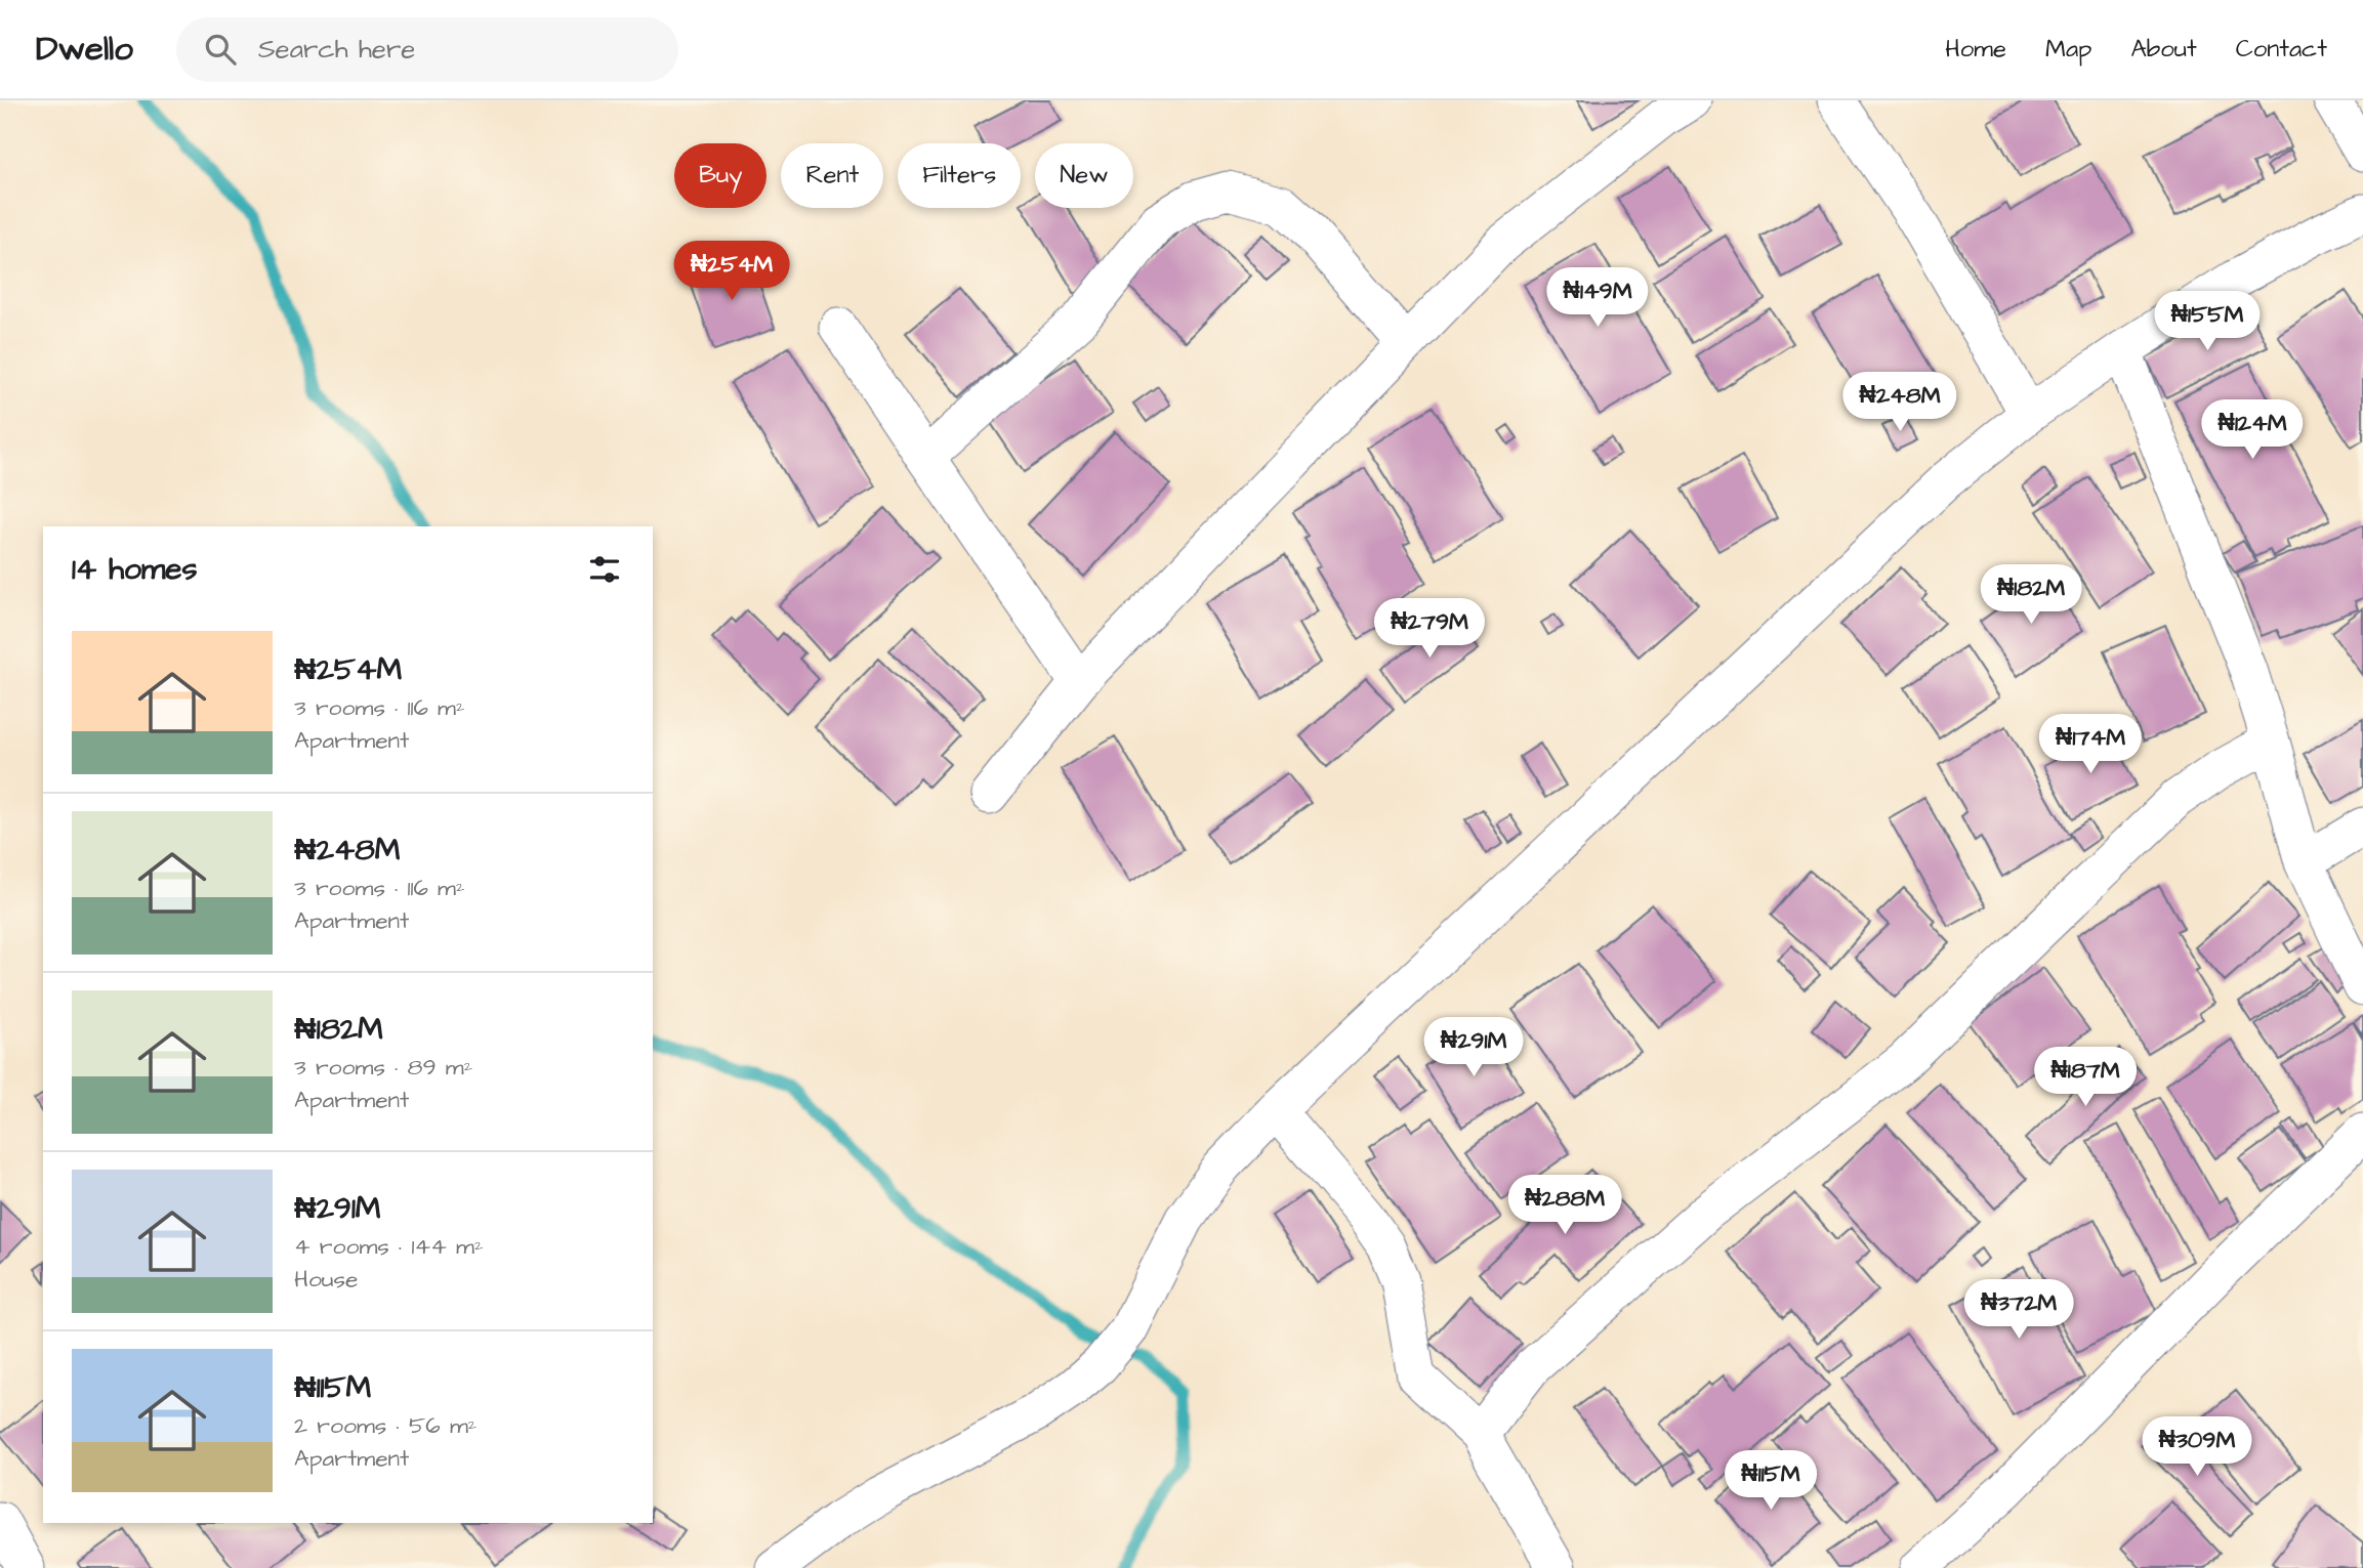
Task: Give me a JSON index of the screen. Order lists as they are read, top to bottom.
{
  "page": {
    "header": "Dwello",
    "search": "Search here",
    "nav": [
      "Home",
      "Map",
      "About",
      "Contact"
    ],
    "chip": [
      "Buy",
      "Rent",
      "Filters",
      "New"
    ],
    "price": [
      "₦254M",
      "₦149M",
      "₦155M",
      "₦248M",
      "₦124M",
      "₦182M",
      "₦279M",
      "₦174M",
      "₦291M",
      "₦187M",
      "₦288M",
      "₦372M",
      "₦309M",
      "₦115M"
    ],
    "heading": "14 homes",
    "list": [
      {
        "name": "₦254M",
        "note": "3 rooms · 116 m² · Apartment"
      },
      {
        "name": "₦248M",
        "note": "3 rooms · 116 m² · Apartment"
      },
      {
        "name": "₦182M",
        "note": "3 rooms · 89 m² · Apartment"
      },
      {
        "name": "₦291M",
        "note": "4 rooms · 144 m² · House"
      },
      {
        "name": "₦115M",
        "note": "2 rooms · 56 m² · Apartment"
      }
    ]
  }
}
